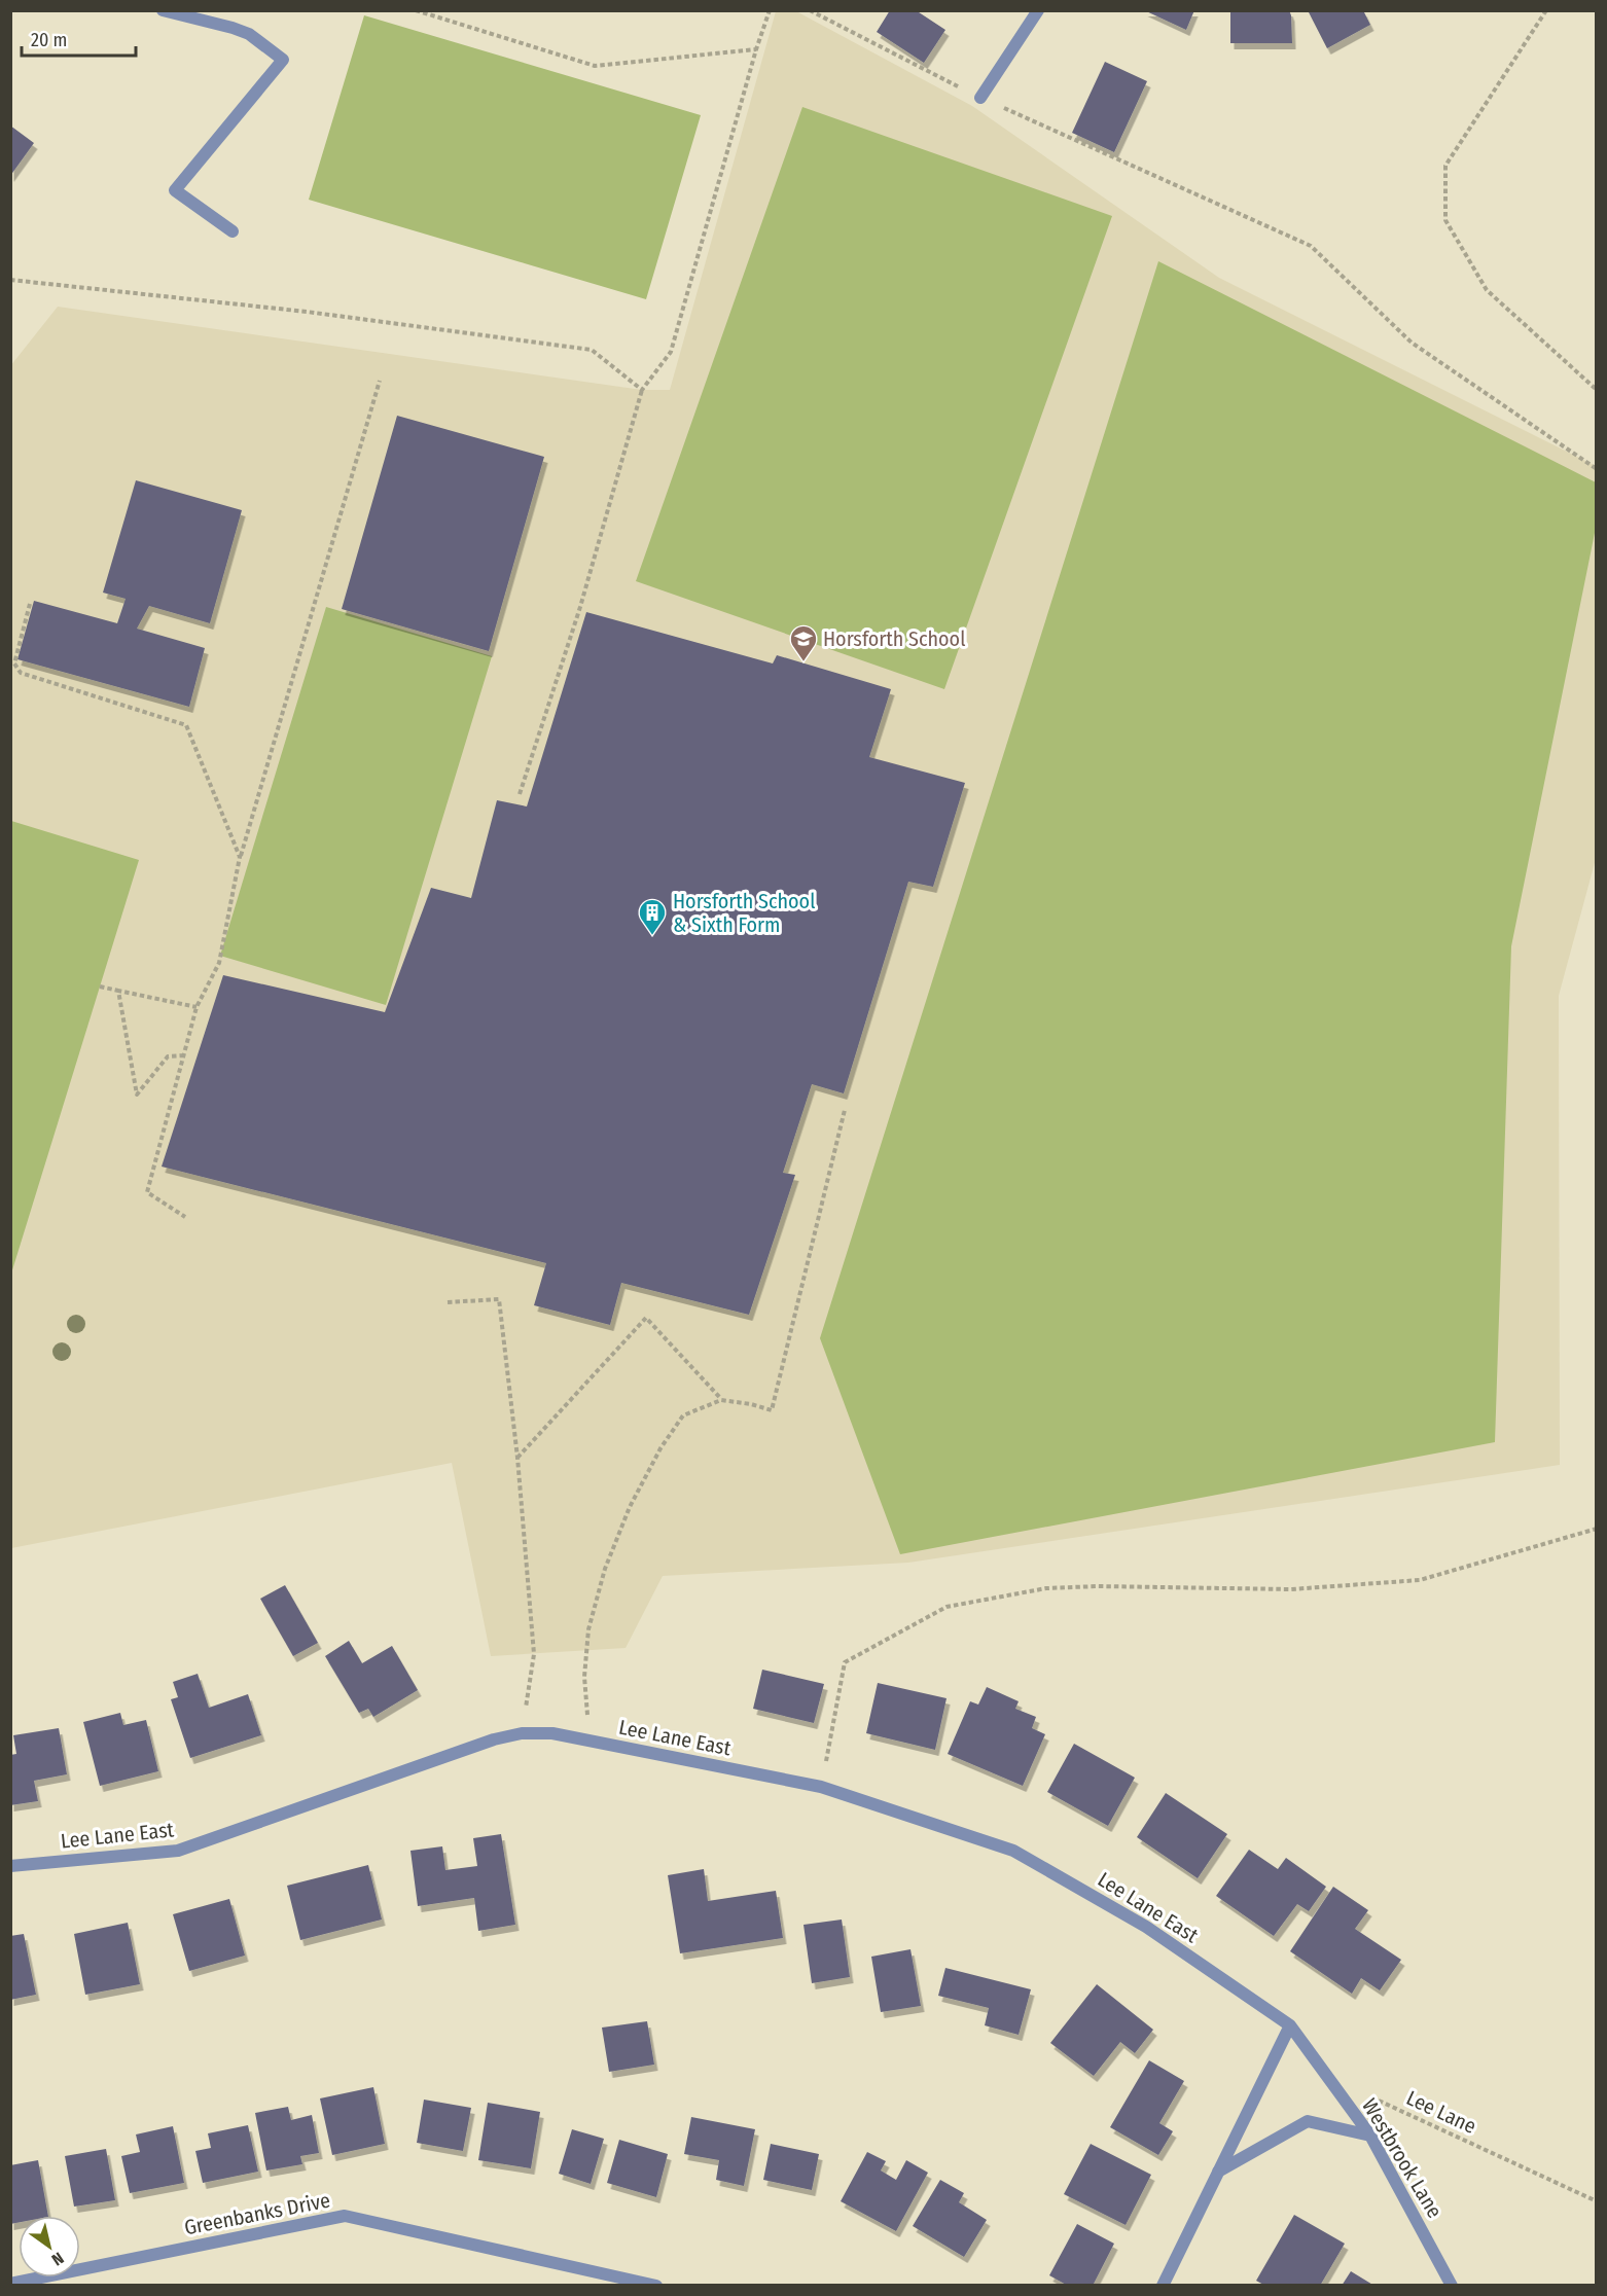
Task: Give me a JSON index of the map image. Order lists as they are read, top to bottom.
{
  "streets": {
    "street": ["Lee Lane East", "Westbrook Lane", "Greenbanks Drive"],
    "path": ["Lee Lane"]
  },
  "crossings": [
    ["Lee Lane East", "Westbrook Lane"]
  ],
  "places": {
    "school or university": ["Horsforth School"],
    "building": ["Horsforth School & Sixth Form"]
  },
  "scale_bar": "20 m",
  "north": "bottom right"
}
